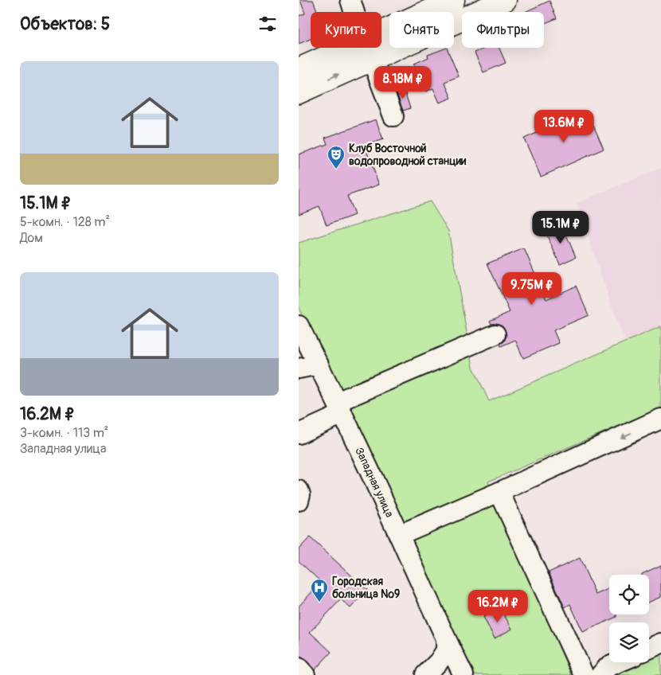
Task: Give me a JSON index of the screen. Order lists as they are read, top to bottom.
{
  "streets": {
    "street": ["Западная улица"]
  },
  "places": {
    "theatre": ["Клуб Восточной водопроводной станции"],
    "hospital": ["Городская больница №9"]
  },
  "page": {
    "heading": "Объектов: 5",
    "chip": ["Купить", "Снять", "Фильтры"],
    "list": [
      {
        "name": "15.1M ₽",
        "note": "5-комн. · 128 m² · Дом"
      },
      {
        "name": "16.2M ₽",
        "note": "3-комн. · 113 m² · Западная улица"
      }
    ],
    "price": [
      "8.18M ₽",
      "13.6M ₽",
      "15.1M ₽",
      "9.75M ₽",
      "16.2M ₽"
    ]
  }
}
